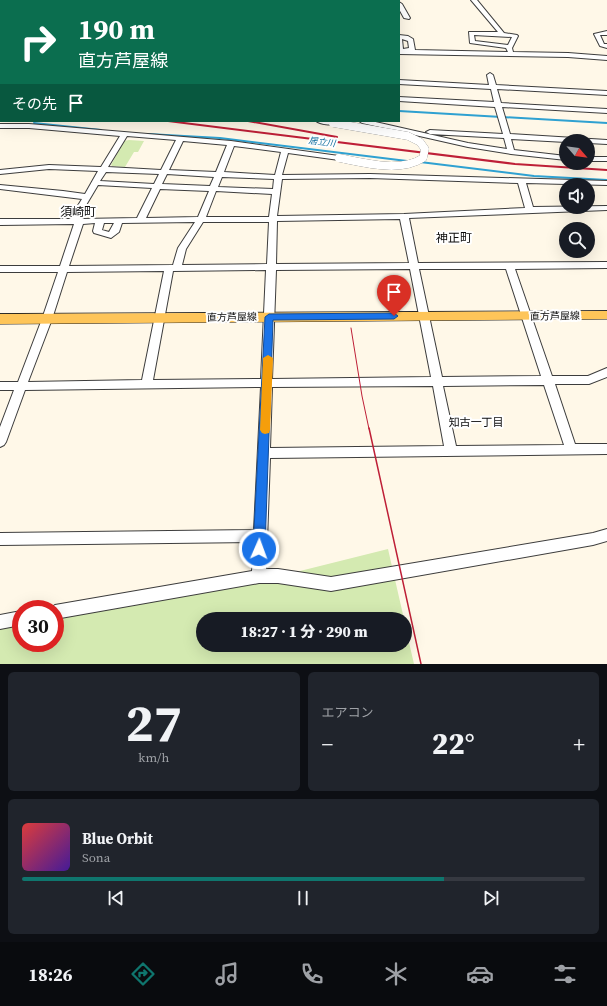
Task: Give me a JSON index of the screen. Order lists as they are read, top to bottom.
{
  "streets": {
    "main road": ["直方芦屋線"]
  },
  "districts": ["須崎町", "神正町", "知古一丁目"],
  "water": ["居立川"],
  "north": "bottom right",
  "page": {
    "turn": ["190 m", "直方芦屋線"],
    "then": "その先",
    "limit": "30",
    "trip": "18:27 · 1 分 · 290 m",
    "tile": [
      ["27", "km/h"],
      "エアコン"
    ],
    "heat": ["−", "22°", "+"],
    "song": ["Blue Orbit", "Sona"],
    "tabs": "18:26"
  }
}
